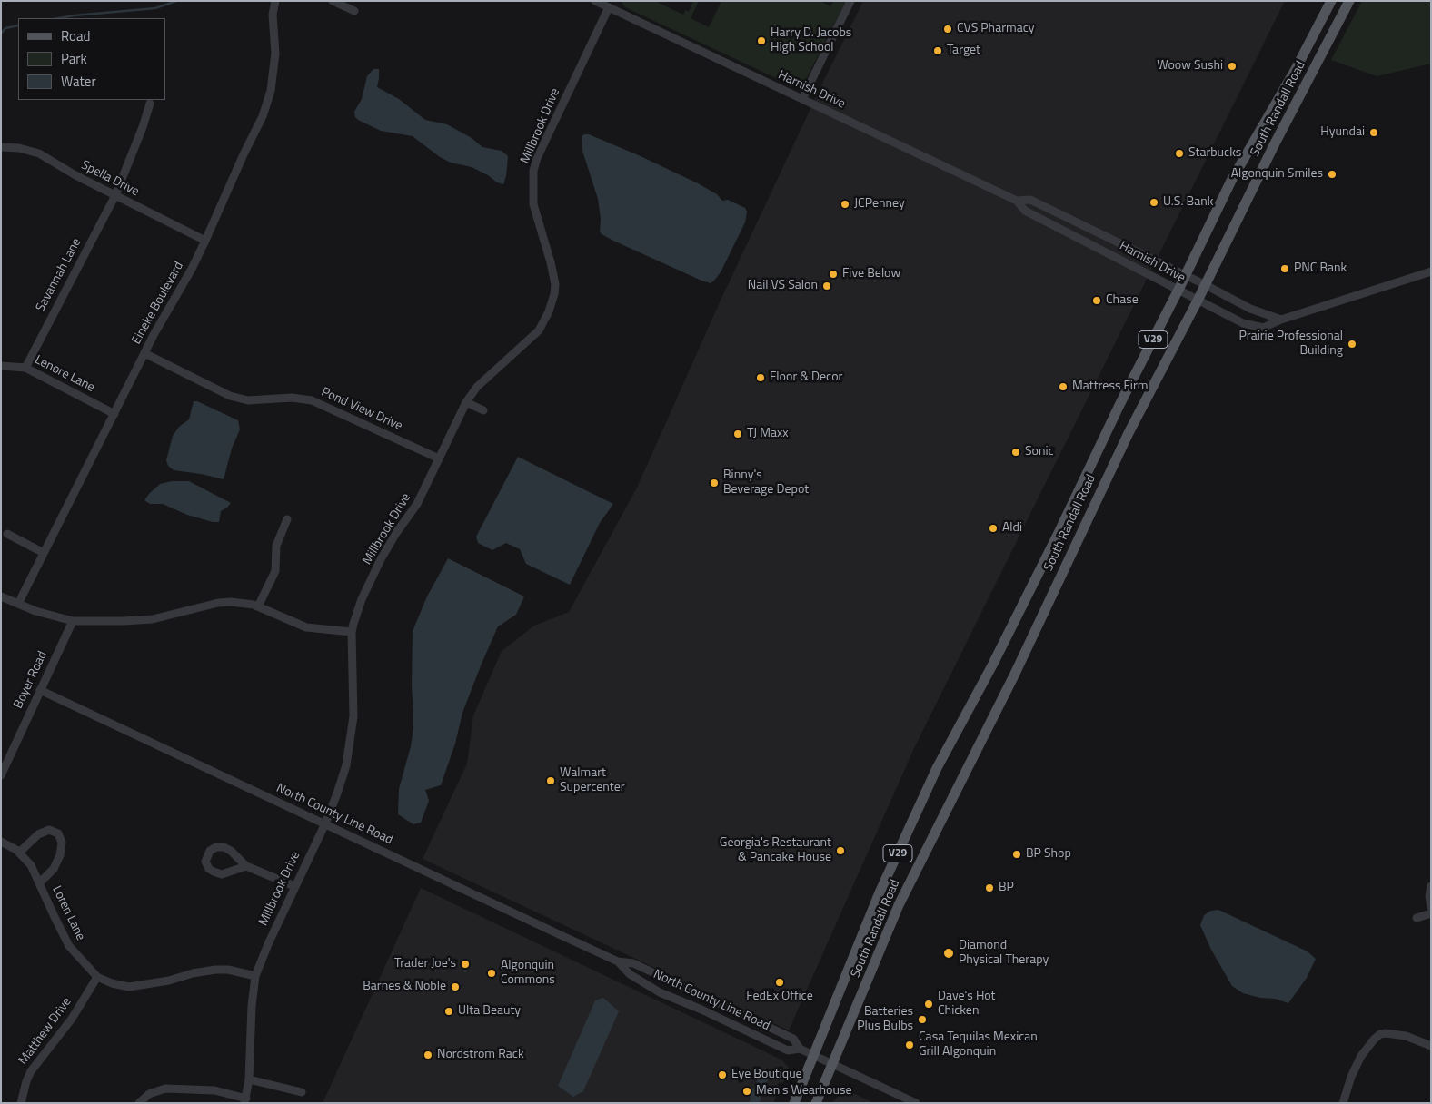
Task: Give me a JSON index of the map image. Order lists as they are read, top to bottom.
{
  "streets": {
    "main road": ["South Randall Road", "V29"],
    "street": [
      "Harnish Drive",
      "Millbrook Drive",
      "Spella Drive",
      "Savannah Lane",
      "Eineke Boulevard",
      "Lenore Lane",
      "Pond View Drive",
      "Boyer Road",
      "North County Line Road",
      "Loren Lane",
      "Matthew Drive"
    ]
  },
  "crossings": [
    ["Harnish Drive", "South Randall Road"],
    ["Harnish Drive", "Millbrook Drive"],
    ["South Randall Road", "North County Line Road"],
    ["Millbrook Drive", "Pond View Drive"],
    ["Millbrook Drive", "North County Line Road"],
    ["Millbrook Drive", "Loren Lane"],
    ["Spella Drive", "Savannah Lane"],
    ["Spella Drive", "Eineke Boulevard"],
    ["Savannah Lane", "Lenore Lane"],
    ["Eineke Boulevard", "Lenore Lane"],
    ["Eineke Boulevard", "Pond View Drive"],
    ["Boyer Road", "North County Line Road"],
    ["Loren Lane", "Matthew Drive"]
  ],
  "places": [
    "CVS Pharmacy",
    "Harry D. Jacobs High School",
    "Target",
    "Woow Sushi",
    "Hyundai",
    "Starbucks",
    "Algonquin Smiles",
    "U.S. Bank",
    "JCPenney",
    "PNC Bank",
    "Five Below",
    "Nail VS Salon",
    "Chase",
    "Prairie Professional Building",
    "Floor & Decor",
    "Mattress Firm",
    "TJ Maxx",
    "Sonic",
    "Binny's Beverage Depot",
    "Aldi",
    "Walmart Supercenter",
    "Georgia's Restaurant & Pancake House",
    "BP Shop",
    "BP",
    "Diamond Physical Therapy",
    "Trader Joe's",
    "Algonquin Commons",
    "FedEx Office",
    "Barnes & Noble",
    "Dave's Hot Chicken",
    "Ulta Beauty",
    "Batteries Plus Bulbs",
    "Casa Tequilas Mexican Grill Algonquin",
    "Nordstrom Rack",
    "Eye Boutique",
    "Men's Wearhouse"
  ],
  "legend": ["Road", "Park", "Water"]
}
